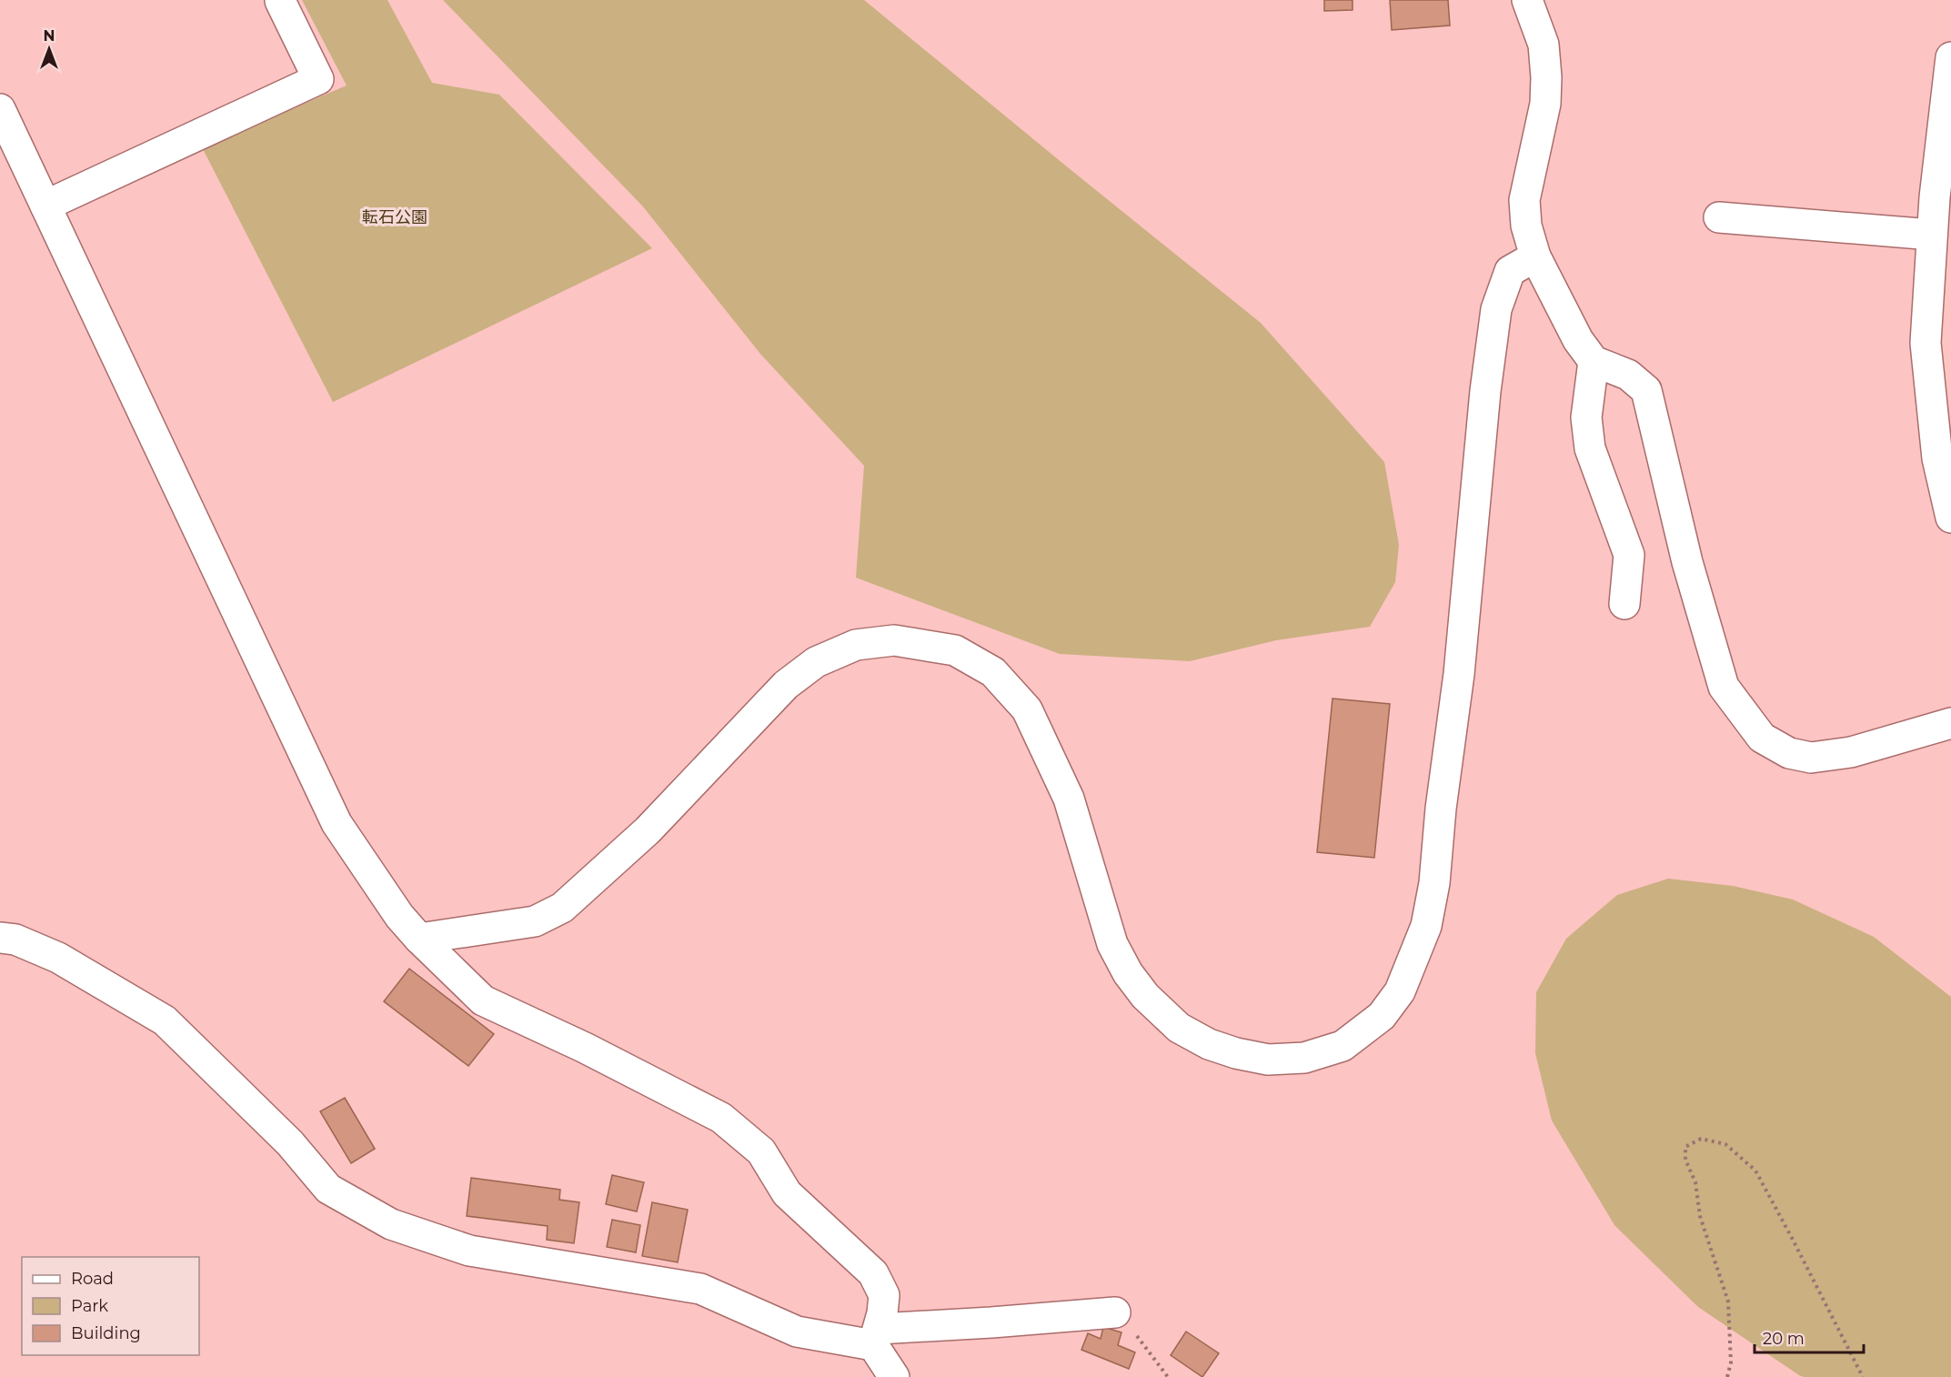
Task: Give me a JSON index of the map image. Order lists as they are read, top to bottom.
{
  "parks": ["転石公園"],
  "legend": ["Road", "Park", "Building"],
  "scale_bar": "20 m",
  "north": "top"
}
